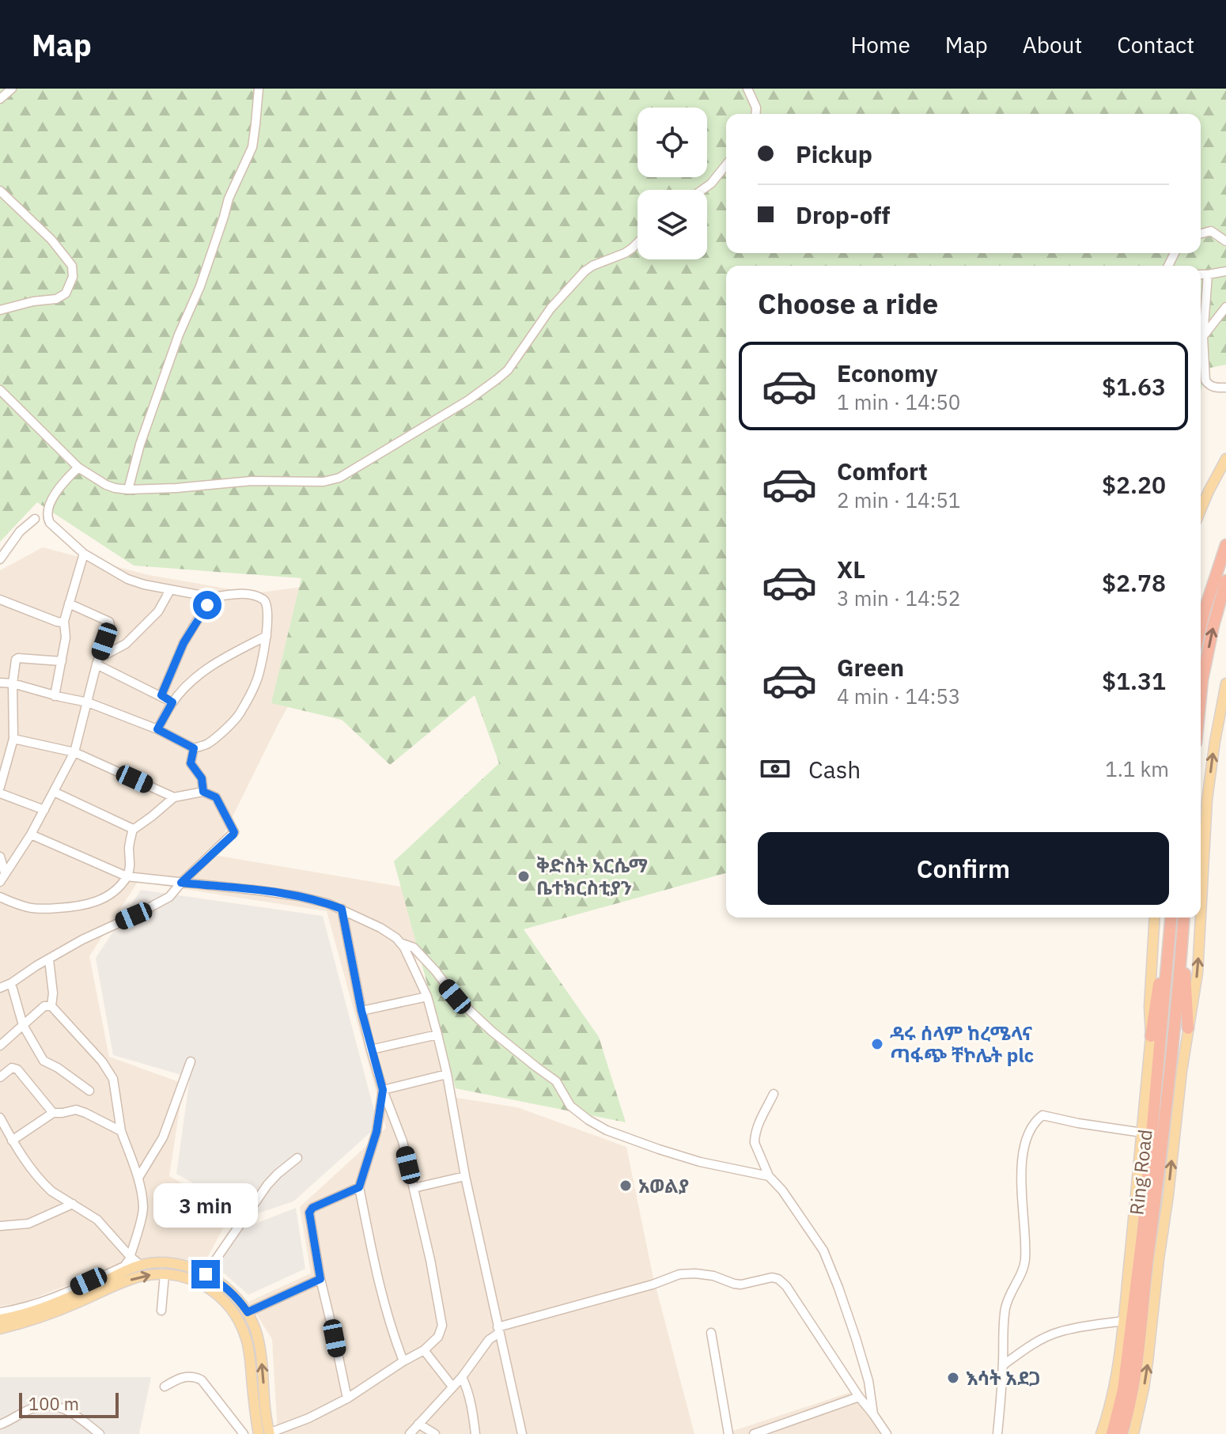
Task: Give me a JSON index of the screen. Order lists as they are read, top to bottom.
{
  "streets": {
    "highway": ["Ring Road"]
  },
  "places": [
    "ቅድስት አርሴማ ቤተክርስቲያን",
    "ዳሩ ሰላም ከረሜላና ጣፋጭ ቸኮሌት plc",
    "አወልያ",
    "እሳት አደጋ"
  ],
  "scale_bar": "100 m",
  "page": {
    "header": "Map",
    "nav": [
      "Home",
      "Map",
      "About",
      "Contact"
    ],
    "banner": ["Pickup", "Drop-off"],
    "heading": "Choose a ride",
    "list": [
      {
        "name": "Economy",
        "note": "1 min · 14:50",
        "value": "$1.63"
      },
      {
        "name": "Comfort",
        "note": "2 min · 14:51",
        "value": "$2.20"
      },
      {
        "name": "XL",
        "note": "3 min · 14:52",
        "value": "$2.78"
      },
      {
        "name": "Green",
        "note": "4 min · 14:53",
        "value": "$1.31"
      }
    ],
    "pay": ["Cash", "1.1 km"],
    "buttons": "Confirm",
    "bubble": "3 min",
    "scale": "100 m"
  }
}
